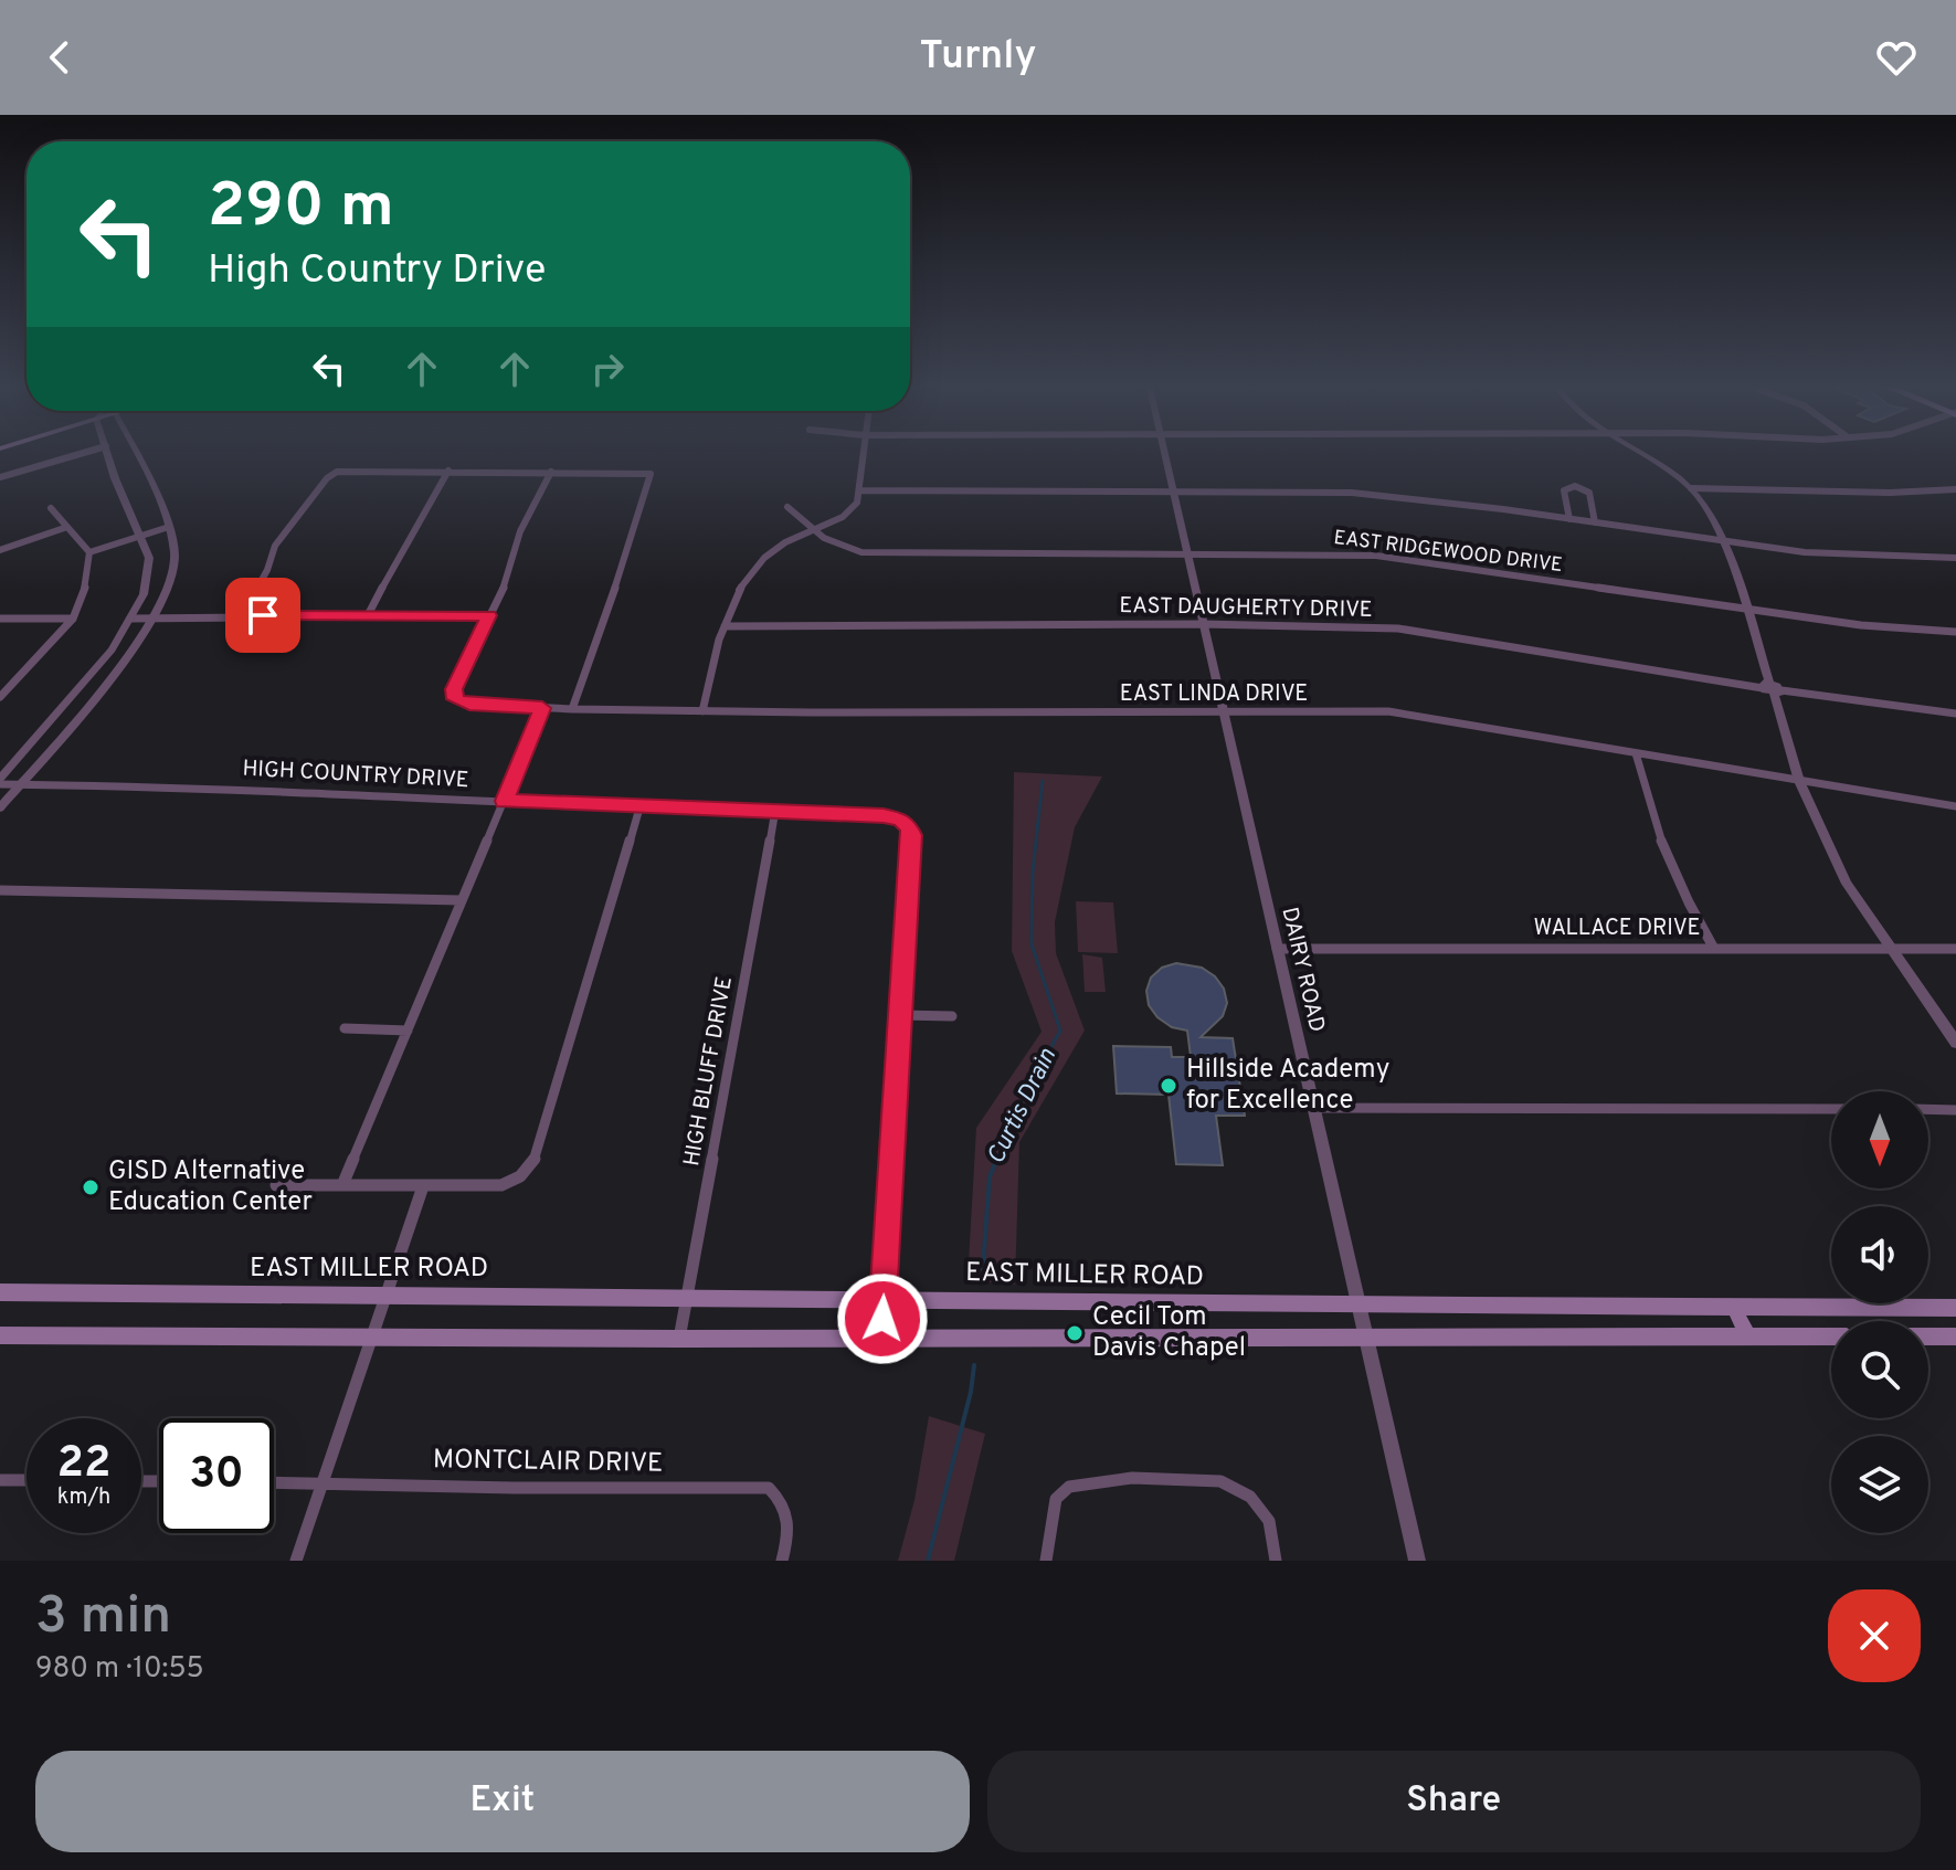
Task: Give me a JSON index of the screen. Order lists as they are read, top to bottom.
{
  "streets": {
    "main road": ["EAST MILLER ROAD"],
    "street": [
      "EAST RIDGEWOOD DRIVE",
      "EAST DAUGHERTY DRIVE",
      "EAST LINDA DRIVE",
      "HIGH COUNTRY DRIVE",
      "WALLACE DRIVE",
      "DAIRY ROAD",
      "HIGH BLUFF DRIVE",
      "MONTCLAIR DRIVE"
    ]
  },
  "crossings": [
    ["EAST RIDGEWOOD DRIVE", "DAIRY ROAD"],
    ["EAST DAUGHERTY DRIVE", "DAIRY ROAD"],
    ["EAST LINDA DRIVE", "DAIRY ROAD"],
    ["HIGH COUNTRY DRIVE", "HIGH BLUFF DRIVE"],
    ["WALLACE DRIVE", "DAIRY ROAD"],
    ["DAIRY ROAD", "EAST MILLER ROAD"],
    ["HIGH BLUFF DRIVE", "EAST MILLER ROAD"]
  ],
  "water": ["Curtis Drain"],
  "places": ["Hillside Academy for Excellence", "GISD Alternative Education Center", "Cecil Tom Davis Chapel"],
  "north": "bottom",
  "page": {
    "header": "Turnly",
    "turn": ["290 m", "High Country Drive"],
    "speed": "22 km/h",
    "limit": "30",
    "heading": ["3 min", "980 m · 10:55"],
    "buttons": ["Exit", "Share"]
  }
}
